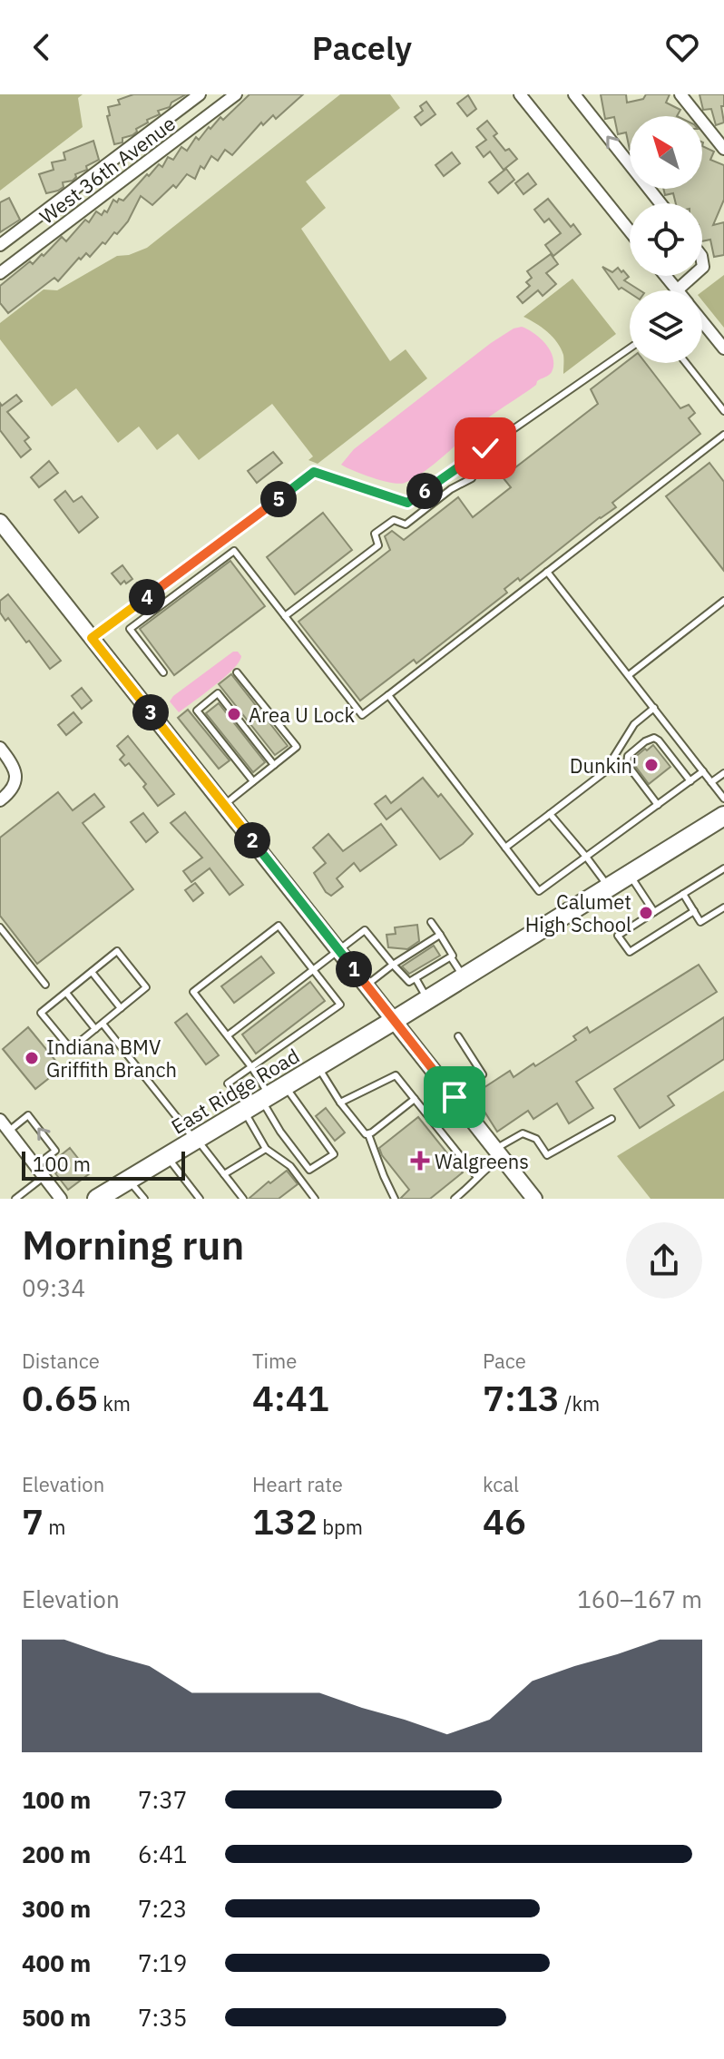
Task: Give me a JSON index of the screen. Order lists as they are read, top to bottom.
{
  "streets": {
    "main road": ["East Ridge Road"],
    "street": ["West 36th Avenue"]
  },
  "places": {
    "other": [
      "Area U Lock",
      "Dunkin'",
      "Calumet High School",
      "Indiana BMV Griffith Branch"
    ],
    "health": ["Walgreens"]
  },
  "scale_bar": "100 m",
  "north": "top left",
  "page": {
    "header": "Pacely",
    "pins": [
      "6",
      "5",
      "4",
      "3",
      "2",
      "1"
    ],
    "scale": "100 m",
    "heading": ["Morning run", "09:34"],
    "stats": [
      ["Distance", "0.65 km"],
      ["Time", "4:41"],
      ["Pace", "7:13 /km"],
      ["Elevation", "7 m"],
      ["Heart rate", "132 bpm"],
      ["kcal", "46"]
    ],
    "chart": ["Elevation", "160–167 m"],
    "list": [
      {
        "name": "100 m",
        "note": "7:37"
      },
      {
        "name": "200 m",
        "note": "6:41"
      },
      {
        "name": "300 m",
        "note": "7:23"
      },
      {
        "name": "400 m",
        "note": "7:19"
      },
      {
        "name": "500 m",
        "note": "7:35"
      }
    ]
  }
}
